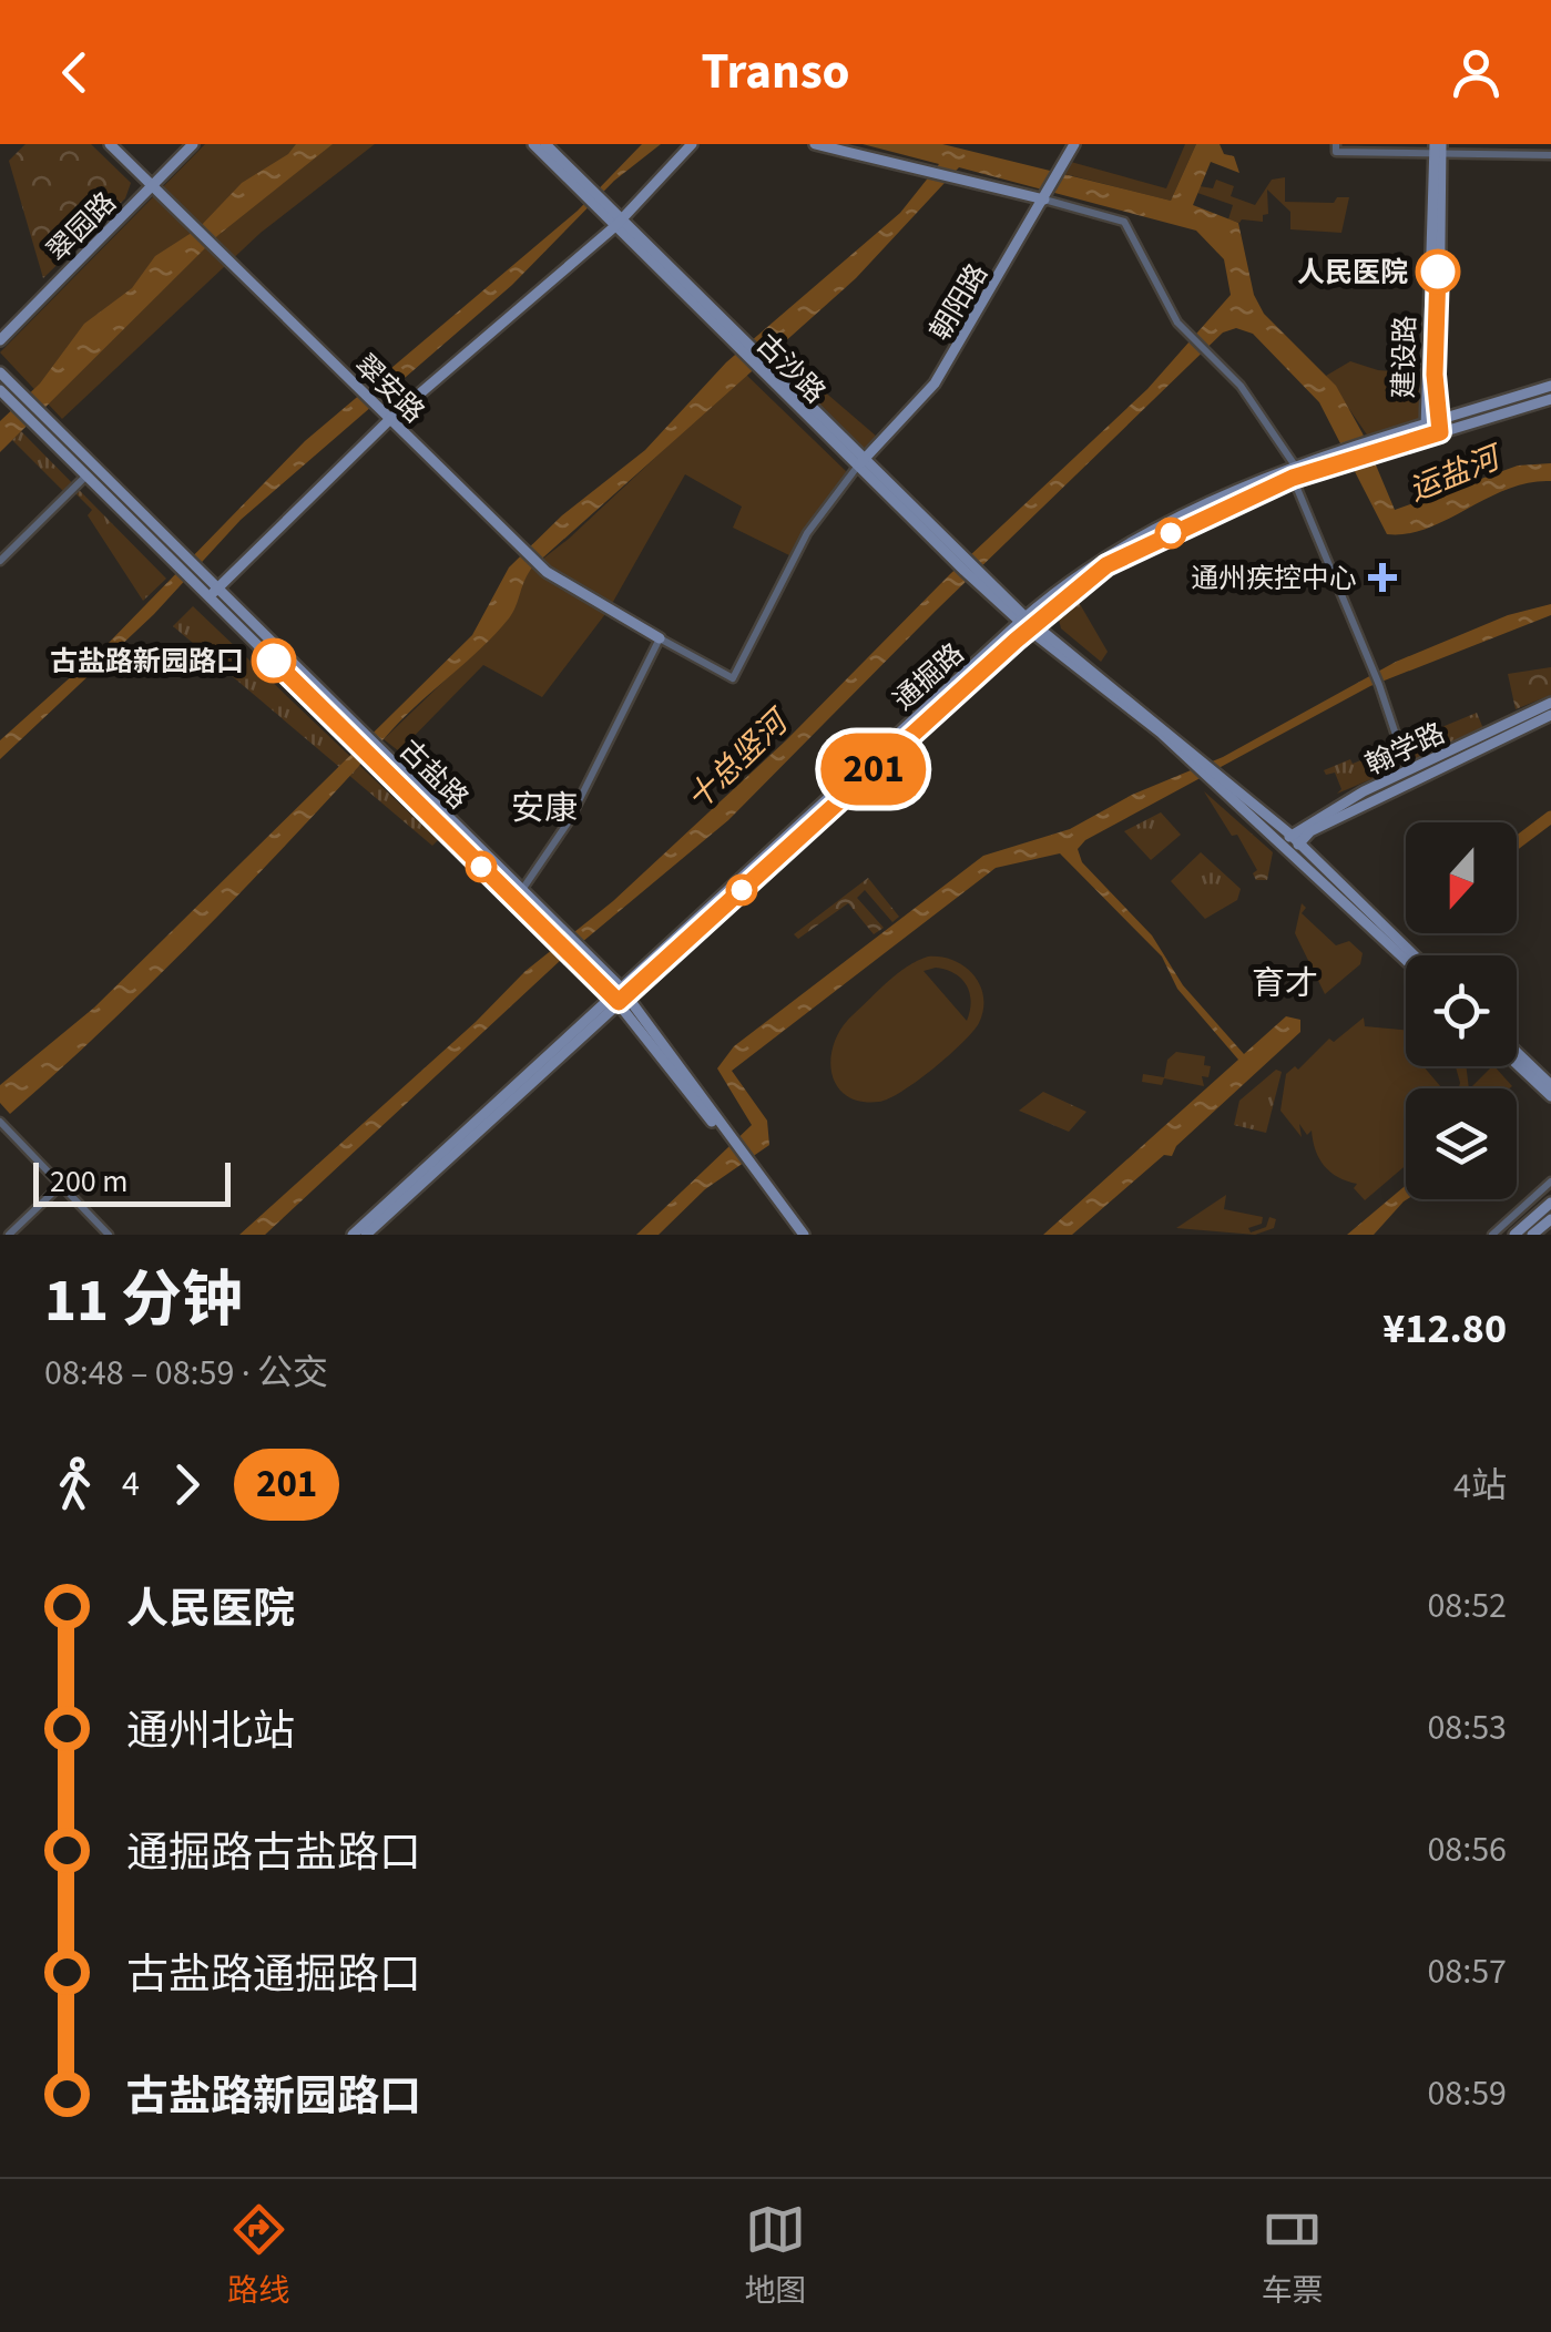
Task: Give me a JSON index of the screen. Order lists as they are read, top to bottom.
{
  "streets": {
    "street": [
      "翠园路",
      "朝阳路",
      "建设路",
      "古沙路",
      "翠安路",
      "通掘路",
      "翰学路",
      "古盐路"
    ]
  },
  "crossings": [
    ["翠园路", "翠安路"],
    ["朝阳路", "古沙路"],
    ["古沙路", "通掘路"],
    ["古沙路", "翰学路"],
    ["通掘路", "古盐路"]
  ],
  "districts": ["安康", "育才"],
  "water": ["运盐河", "十总竖河"],
  "places": {
    "other": ["人民医院", "古盐路新园路口"],
    "health": ["通州疾控中心"]
  },
  "lines": ["bus line 201"],
  "scale_bar": "200 m",
  "north": "bottom",
  "page": {
    "header": "Transo",
    "on_map": "201",
    "scale": "200 m",
    "heading": ["11 分钟", "08:48 – 08:59 · 公交", "¥12.80"],
    "legs": ["4", "201", "4站"],
    "list": [
      {
        "name": "人民医院",
        "value": "08:52"
      },
      {
        "name": "通州北站",
        "value": "08:53"
      },
      {
        "name": "通掘路古盐路口",
        "value": "08:56"
      },
      {
        "name": "古盐路通掘路口",
        "value": "08:57"
      },
      {
        "name": "古盐路新园路口",
        "value": "08:59"
      }
    ],
    "tabs": ["路线", "地图", "车票"]
  }
}
